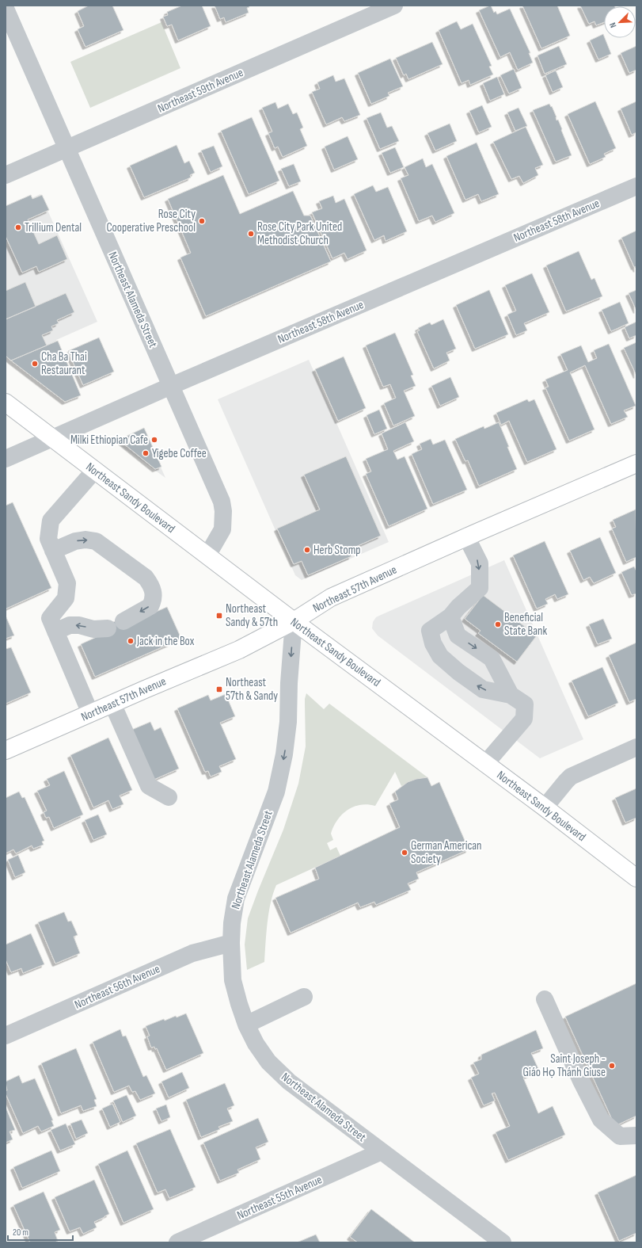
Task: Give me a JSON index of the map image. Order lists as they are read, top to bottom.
{
  "streets": {
    "main road": ["Northeast Sandy Boulevard", "Northeast 57th Avenue"],
    "street": [
      "Northeast 59th Avenue",
      "Northeast 58th Avenue",
      "Northeast Alameda Street",
      "Northeast 56th Avenue",
      "Northeast 55th Avenue"
    ]
  },
  "crossings": [
    ["Northeast 59th Avenue", "Northeast Alameda Street"],
    ["Northeast 58th Avenue", "Northeast Alameda Street"],
    ["Northeast 58th Avenue", "Northeast Sandy Boulevard"],
    ["Northeast Alameda Street", "Northeast Sandy Boulevard"],
    ["Northeast Alameda Street", "Northeast 57th Avenue"],
    ["Northeast Alameda Street", "Northeast 56th Avenue"],
    ["Northeast Alameda Street", "Northeast 55th Avenue"],
    ["Northeast Sandy Boulevard", "Northeast 57th Avenue"]
  ],
  "places": {
    "other": [
      "Rose City Cooperative Preschool",
      "Trillium Dental",
      "Rose City Park United Methodist Church",
      "Cha Ba Thai Restaurant",
      "Milki Ethiopian Cafe",
      "Yigebe Coffee",
      "Herb Stomp",
      "Beneficial State Bank",
      "Jack in the Box",
      "German American Society",
      "Saint Joseph - Giáo Họ Thánh Giuse"
    ],
    "transit": ["Northeast Sandy & 57th", "Northeast 57th & Sandy"]
  },
  "scale_bar": "20 m",
  "north": "bottom left"
}
